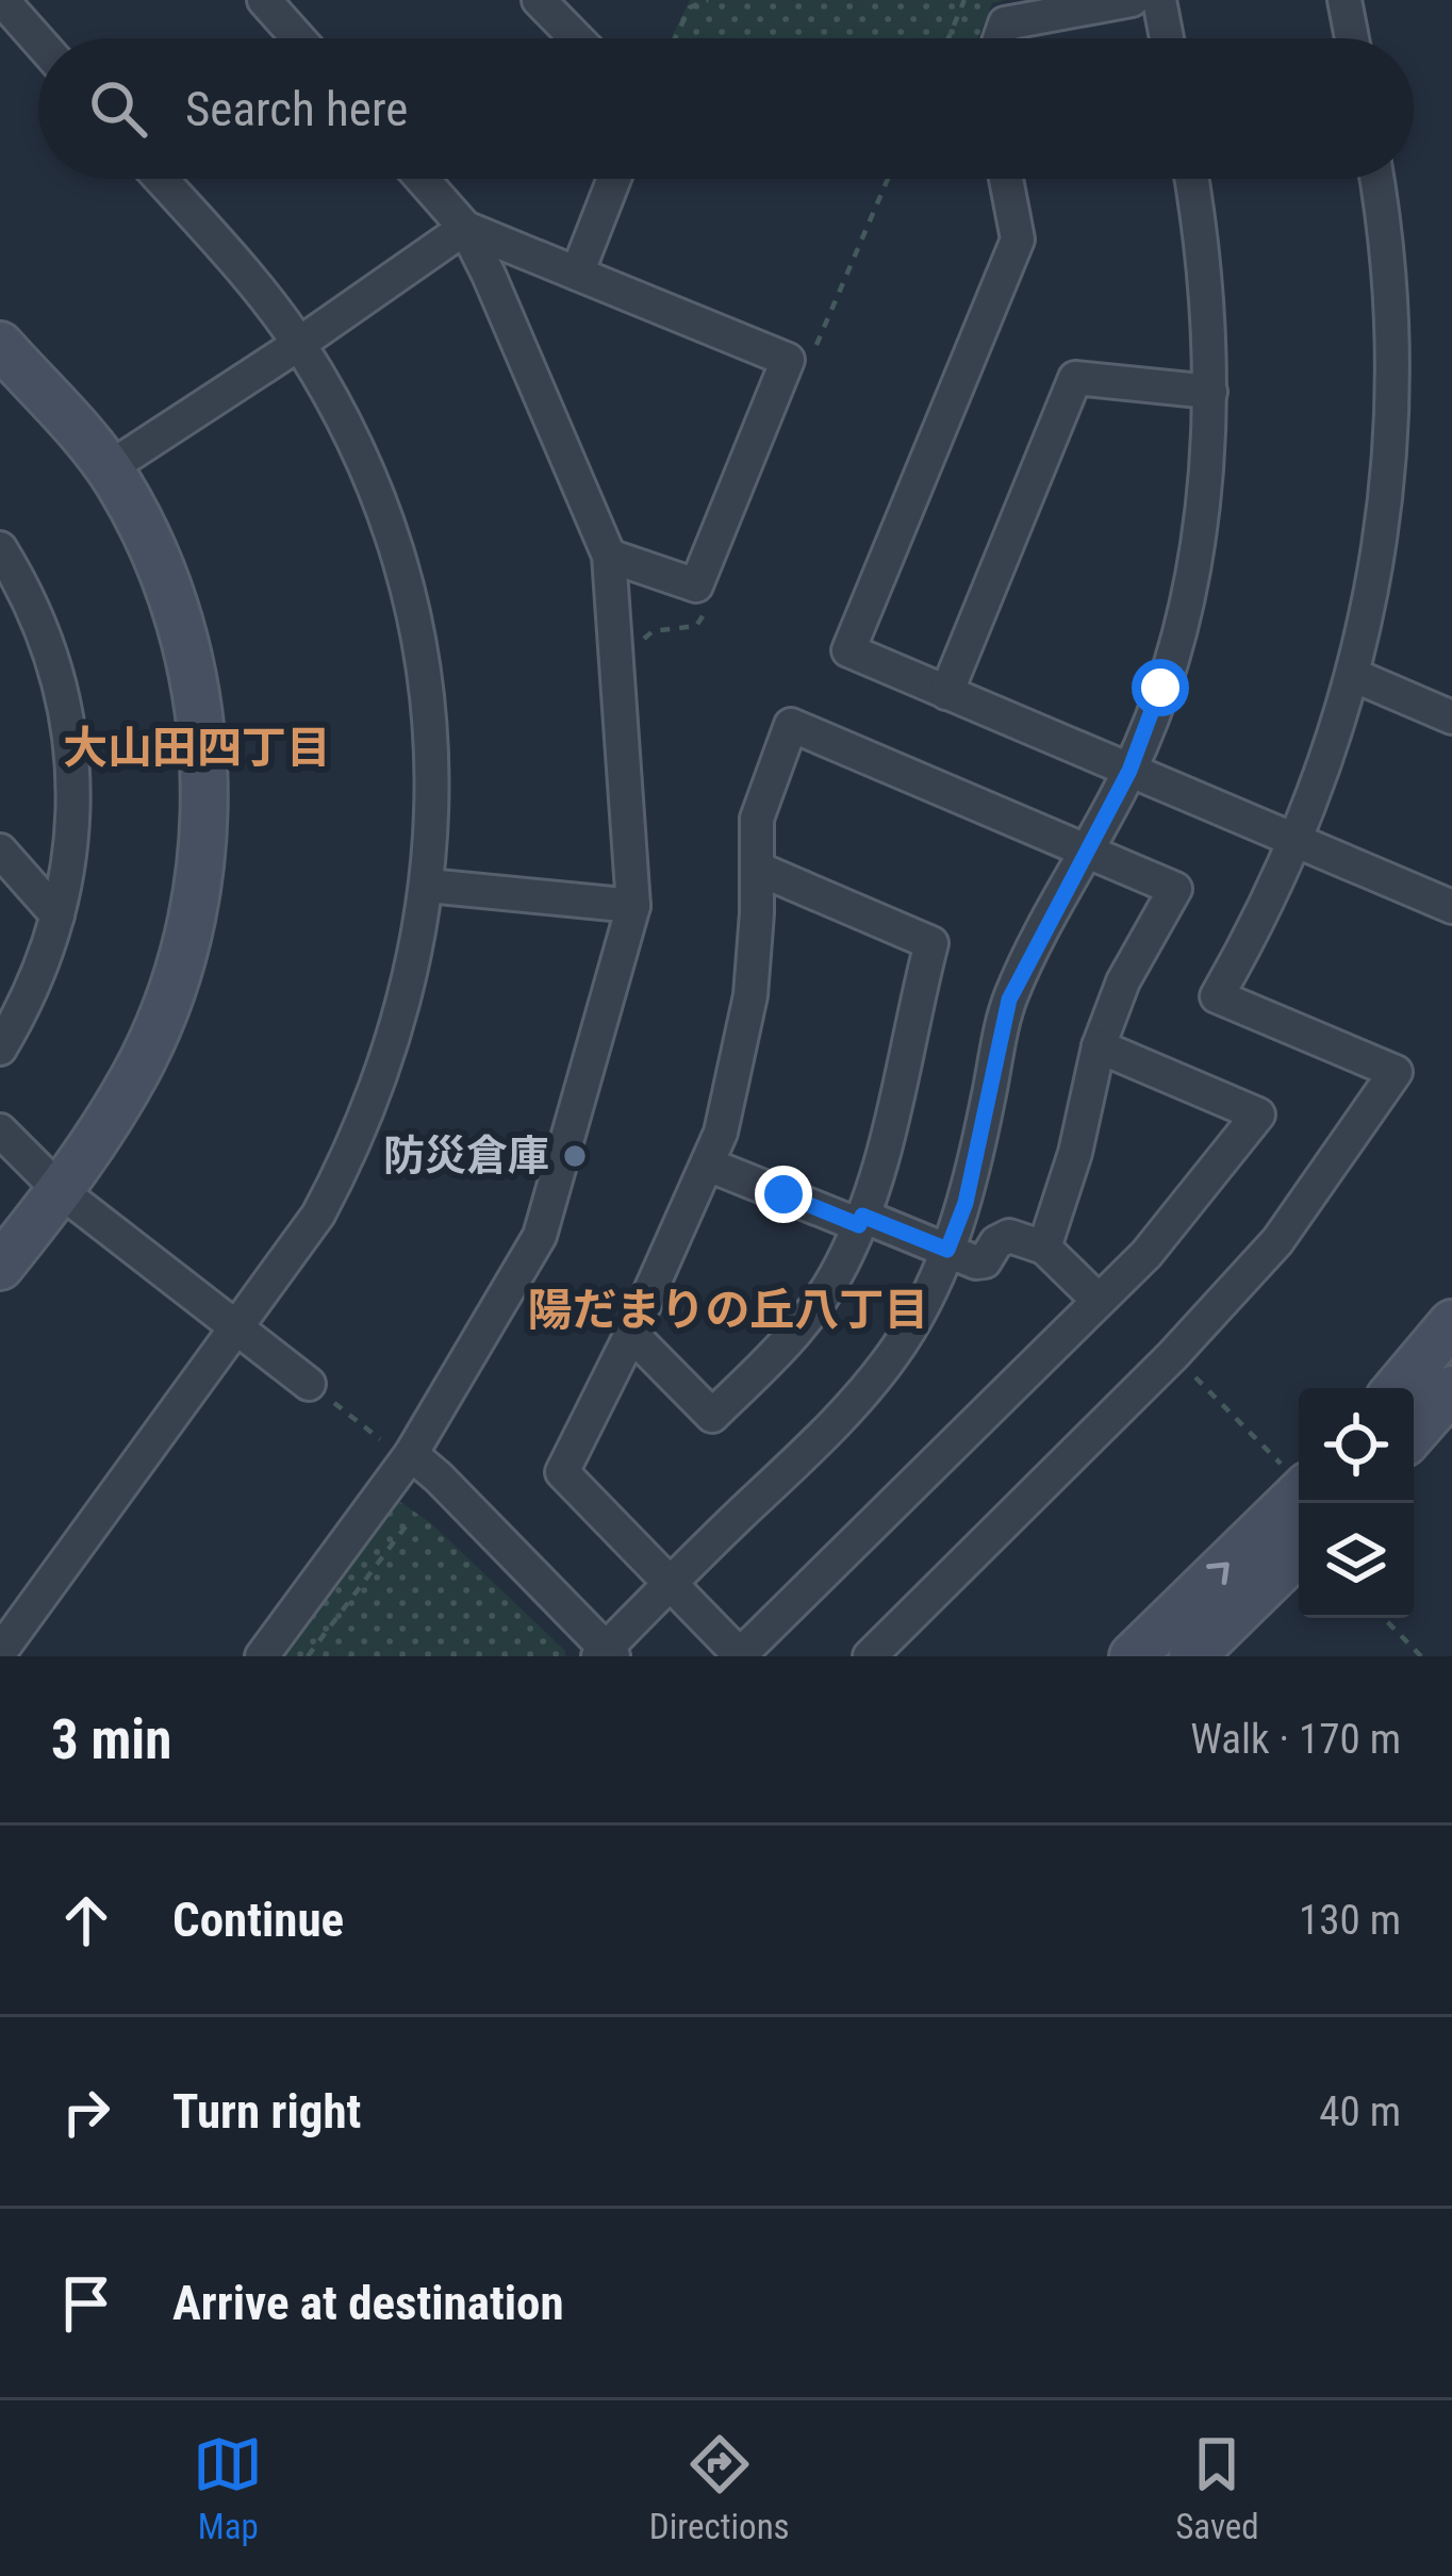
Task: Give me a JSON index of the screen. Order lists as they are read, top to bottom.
{
  "districts": ["大山田四丁目", "陽だまりの丘八丁目"],
  "places": ["防災倉庫"],
  "page": {
    "search": "Search here",
    "heading": ["3 min", "Walk · 170 m"],
    "list": [
      ["Continue", "130 m"],
      ["Turn right", "40 m"],
      "Arrive at destination"
    ],
    "nav": ["Map", "Directions", "Saved"]
  }
}
